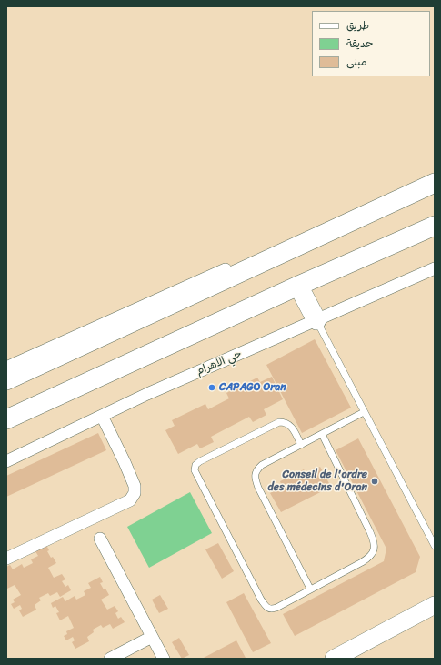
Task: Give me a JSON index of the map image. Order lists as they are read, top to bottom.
{
  "streets": {
    "street": ["حي الاهرام"]
  },
  "places": ["CAPAGO Oran", "Conseil de l'ordre des médecins d'Oran"],
  "legend": ["طريق", "حديقة", "مبنى"]
}
